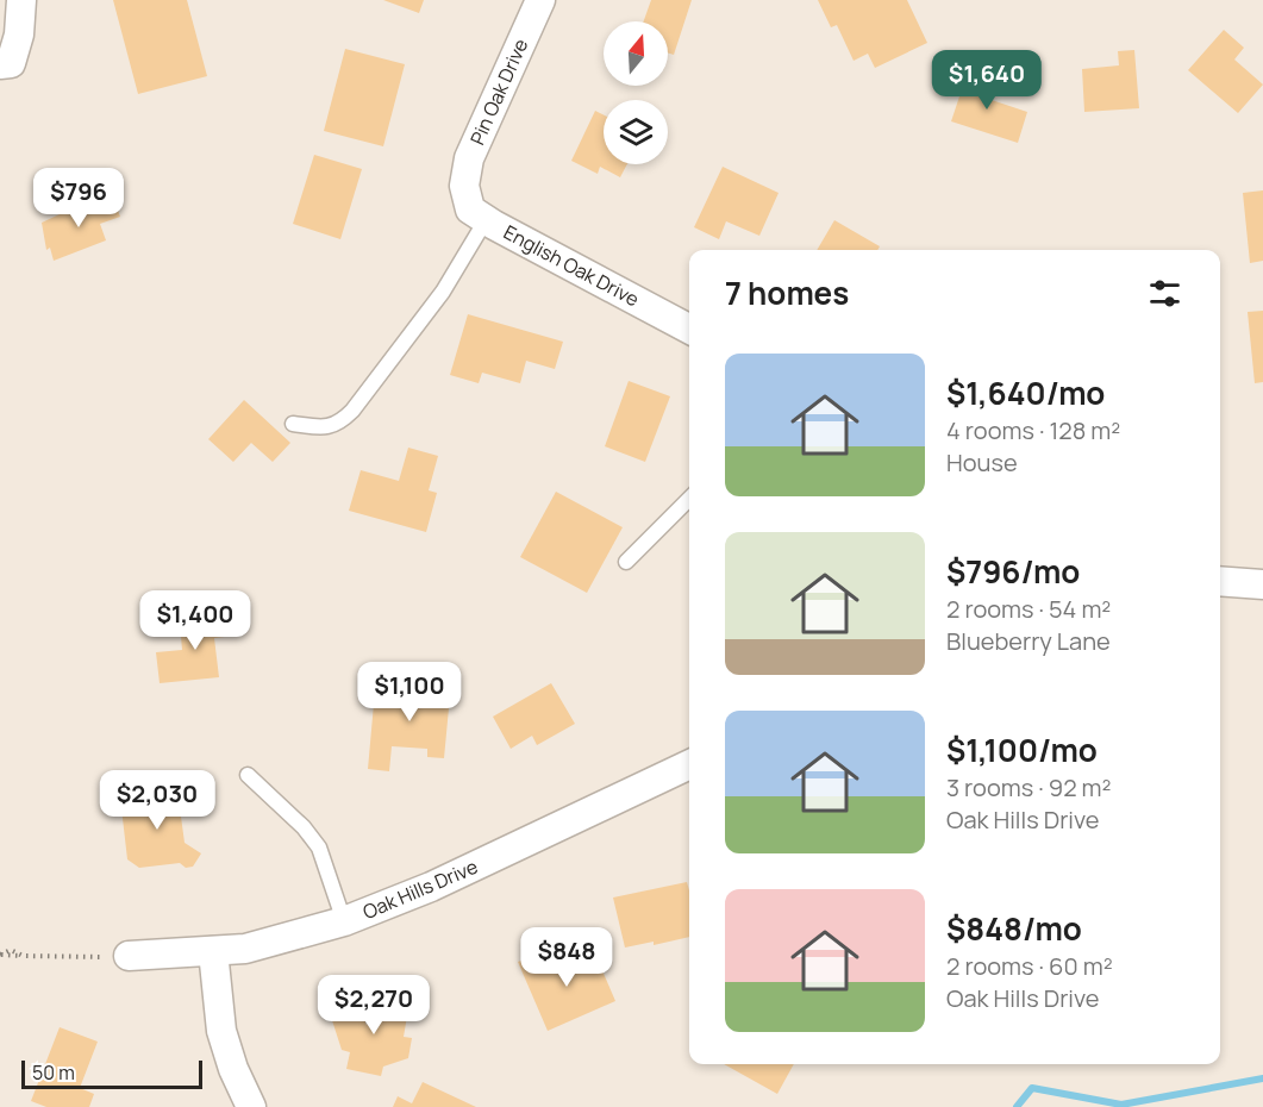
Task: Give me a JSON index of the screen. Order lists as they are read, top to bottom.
{
  "streets": {
    "street": ["Pin Oak Drive", "English Oak Drive", "Oak Hills Drive"]
  },
  "crossings": [
    ["Pin Oak Drive", "English Oak Drive"]
  ],
  "scale_bar": "50 m",
  "north": "top",
  "page": {
    "price": [
      "$1,640",
      "$796",
      "$1,400",
      "$1,100",
      "$2,030",
      "$848",
      "$2,270"
    ],
    "heading": "7 homes",
    "list": [
      {
        "name": "$1,640/mo",
        "note": "4 rooms · 128 m² · House"
      },
      {
        "name": "$796/mo",
        "note": "2 rooms · 54 m² · Blueberry Lane"
      },
      {
        "name": "$1,100/mo",
        "note": "3 rooms · 92 m² · Oak Hills Drive"
      },
      {
        "name": "$848/mo",
        "note": "2 rooms · 60 m² · Oak Hills Drive"
      }
    ],
    "scale": "50 m"
  }
}
